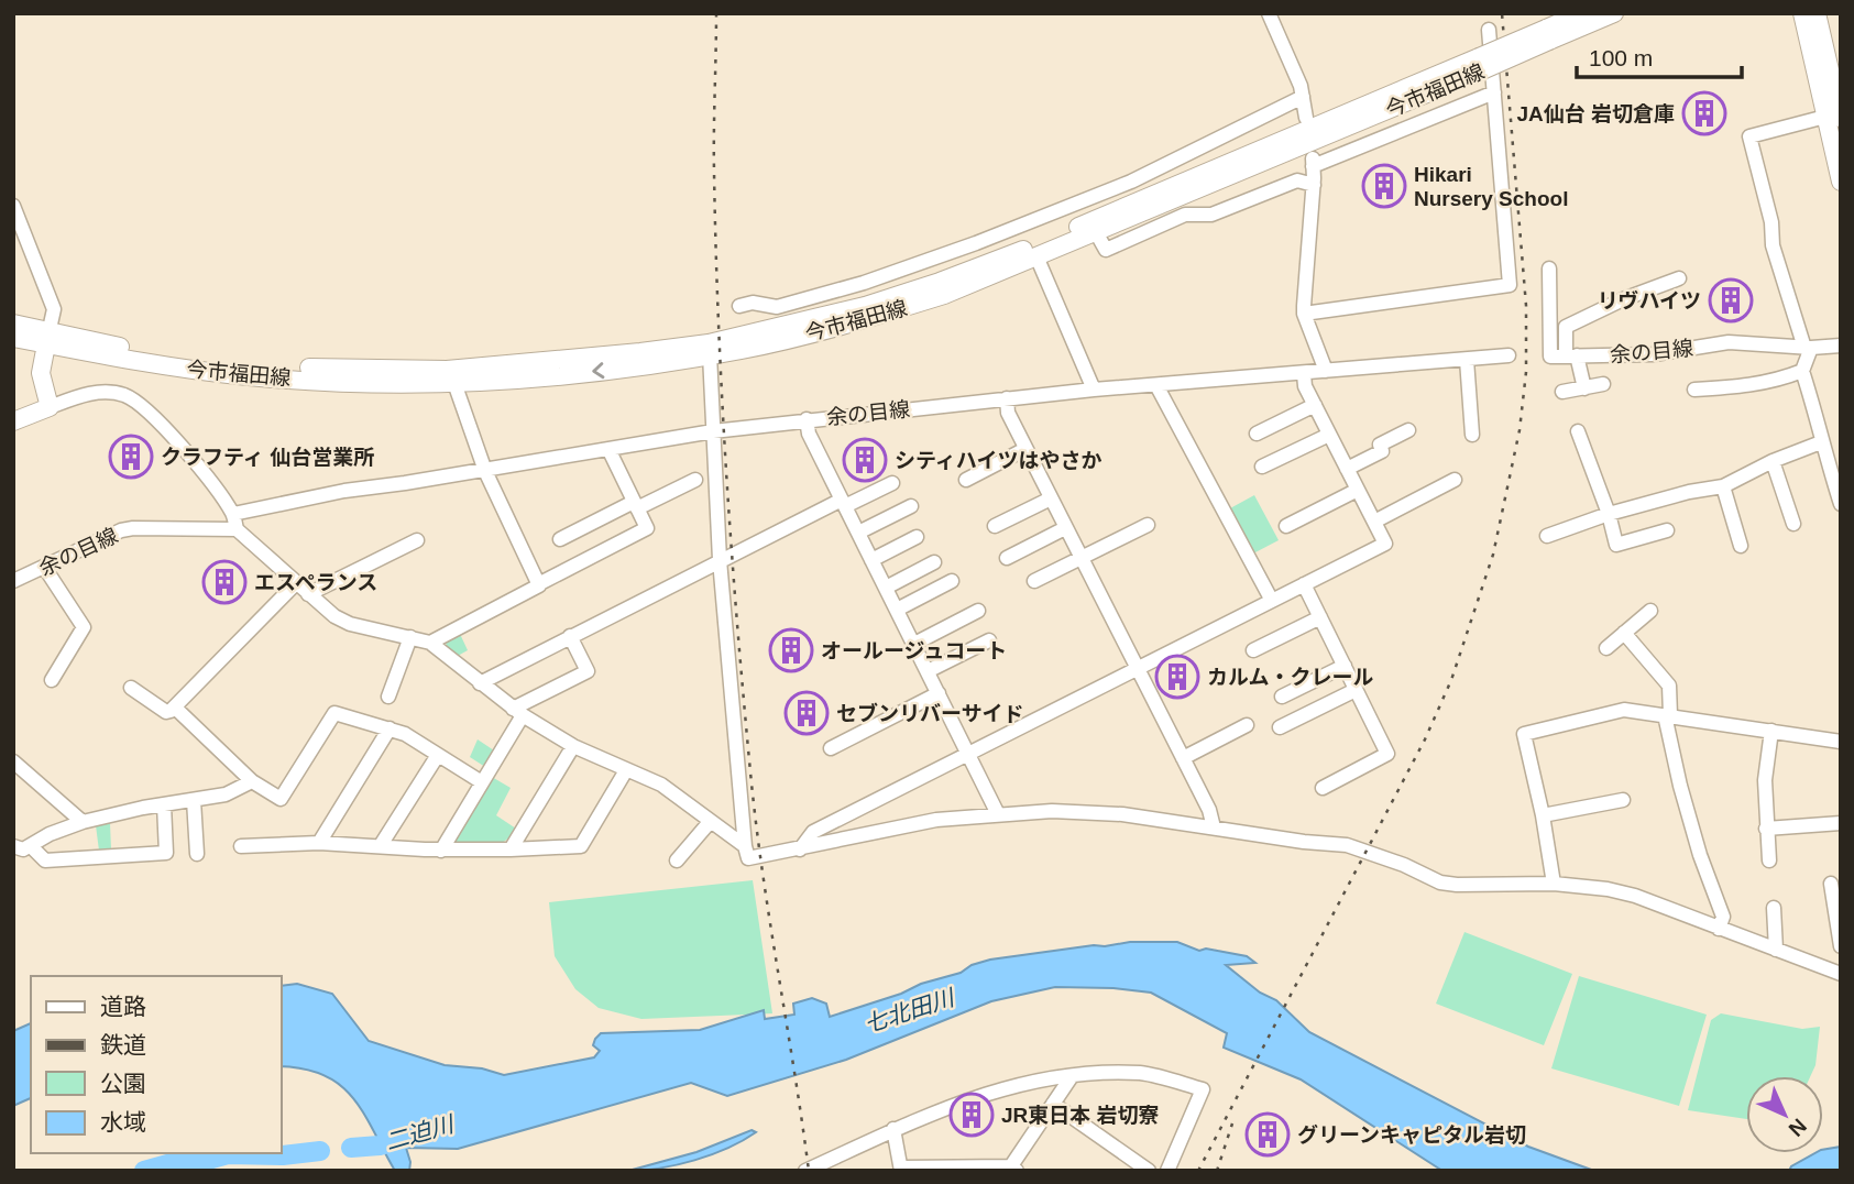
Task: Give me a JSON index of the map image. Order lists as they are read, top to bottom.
{
  "streets": {
    "main road": ["今市福田線"],
    "street": ["余の目線"]
  },
  "water": ["七北田川", "二迫川"],
  "places": {
    "building": [
      "JA仙台 岩切倉庫",
      "Hikari Nursery School",
      "リヴハイツ",
      "クラフティ 仙台営業所",
      "シティハイツはやさか",
      "エスペランス",
      "オールージュコート",
      "カルム・クレール",
      "セブンリバーサイド",
      "JR東日本 岩切寮",
      "グリーンキャピタル岩切"
    ]
  },
  "legend": [
    "道路",
    "鉄道",
    "公園",
    "水域"
  ],
  "scale_bar": "100 m",
  "north": "bottom right"
}
